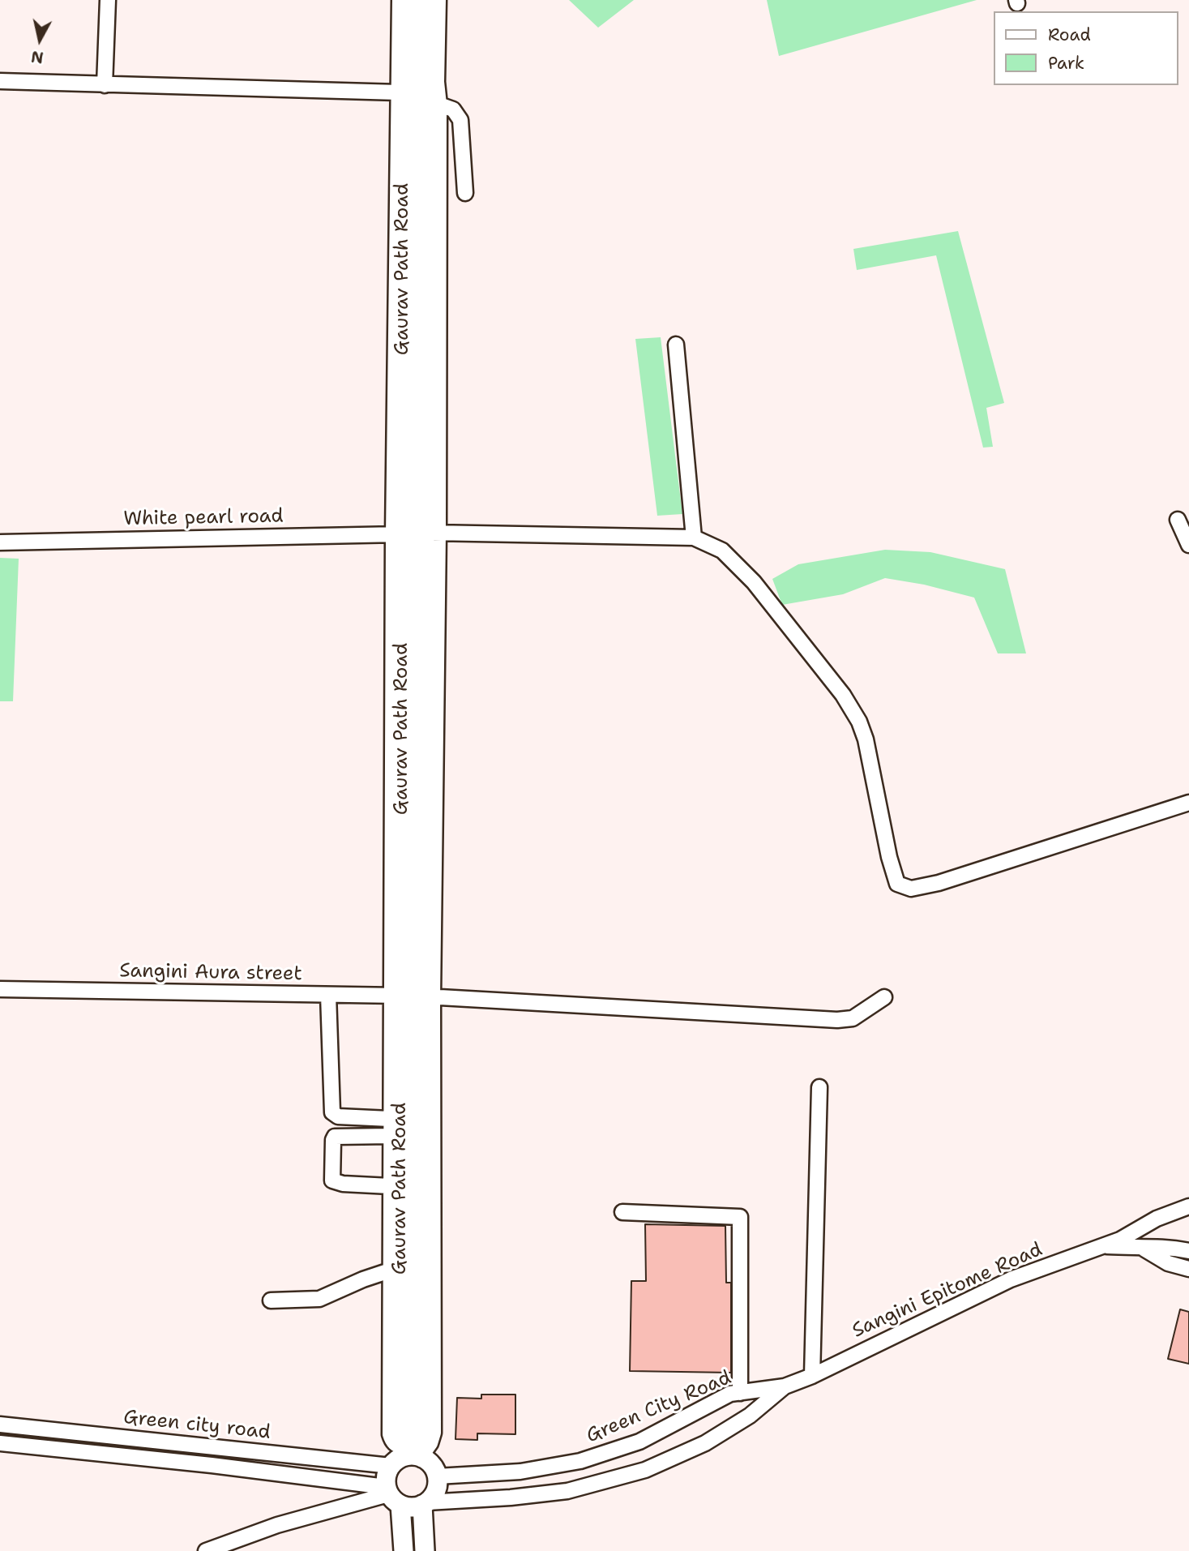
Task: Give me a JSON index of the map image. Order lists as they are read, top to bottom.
{
  "streets": {
    "main road": ["Gaurav Path Road"],
    "street": [
      "White pearl road",
      "Sangini Aura street",
      "Sangini Epitome Road",
      "Green City Road",
      "Green city road"
    ]
  },
  "crossings": [
    ["Gaurav Path Road", "White pearl road"],
    ["Gaurav Path Road", "Sangini Aura street"],
    ["Gaurav Path Road", "Green City Road"],
    ["Gaurav Path Road", "Green city road"],
    ["Sangini Epitome Road", "Green City Road"],
    ["Green City Road", "Green city road"]
  ],
  "legend": ["Road", "Park"],
  "north": "bottom"
}
